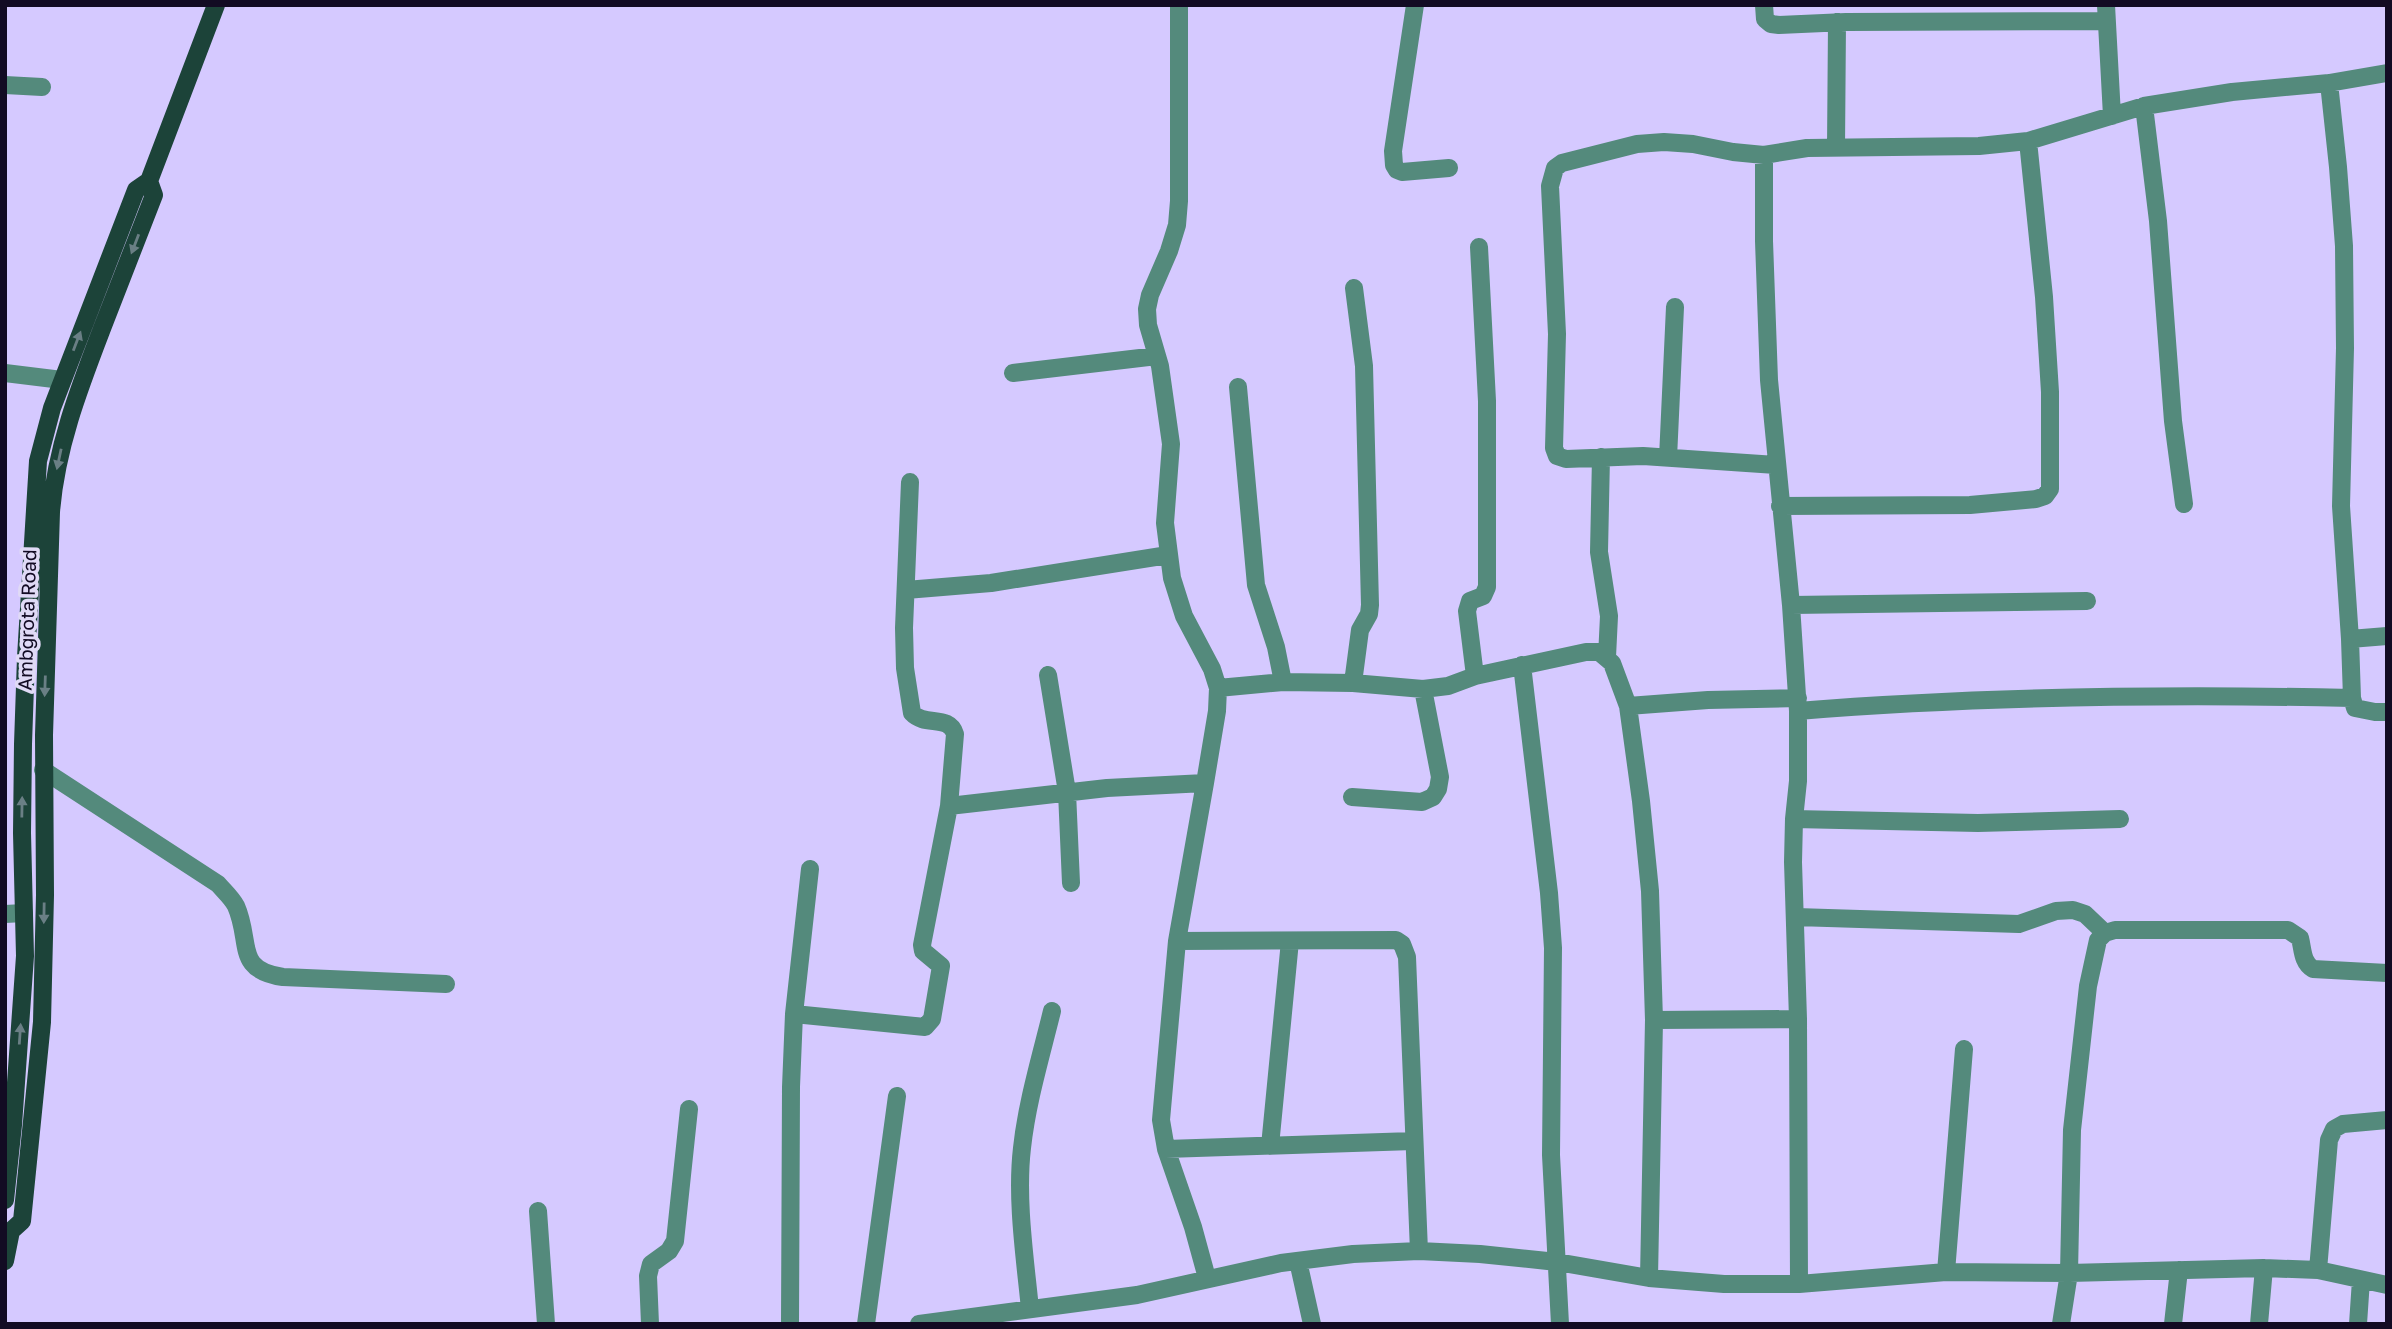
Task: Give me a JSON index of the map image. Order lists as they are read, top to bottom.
{
  "streets": {
    "main road": ["Ambgrota Road"]
  }
}
